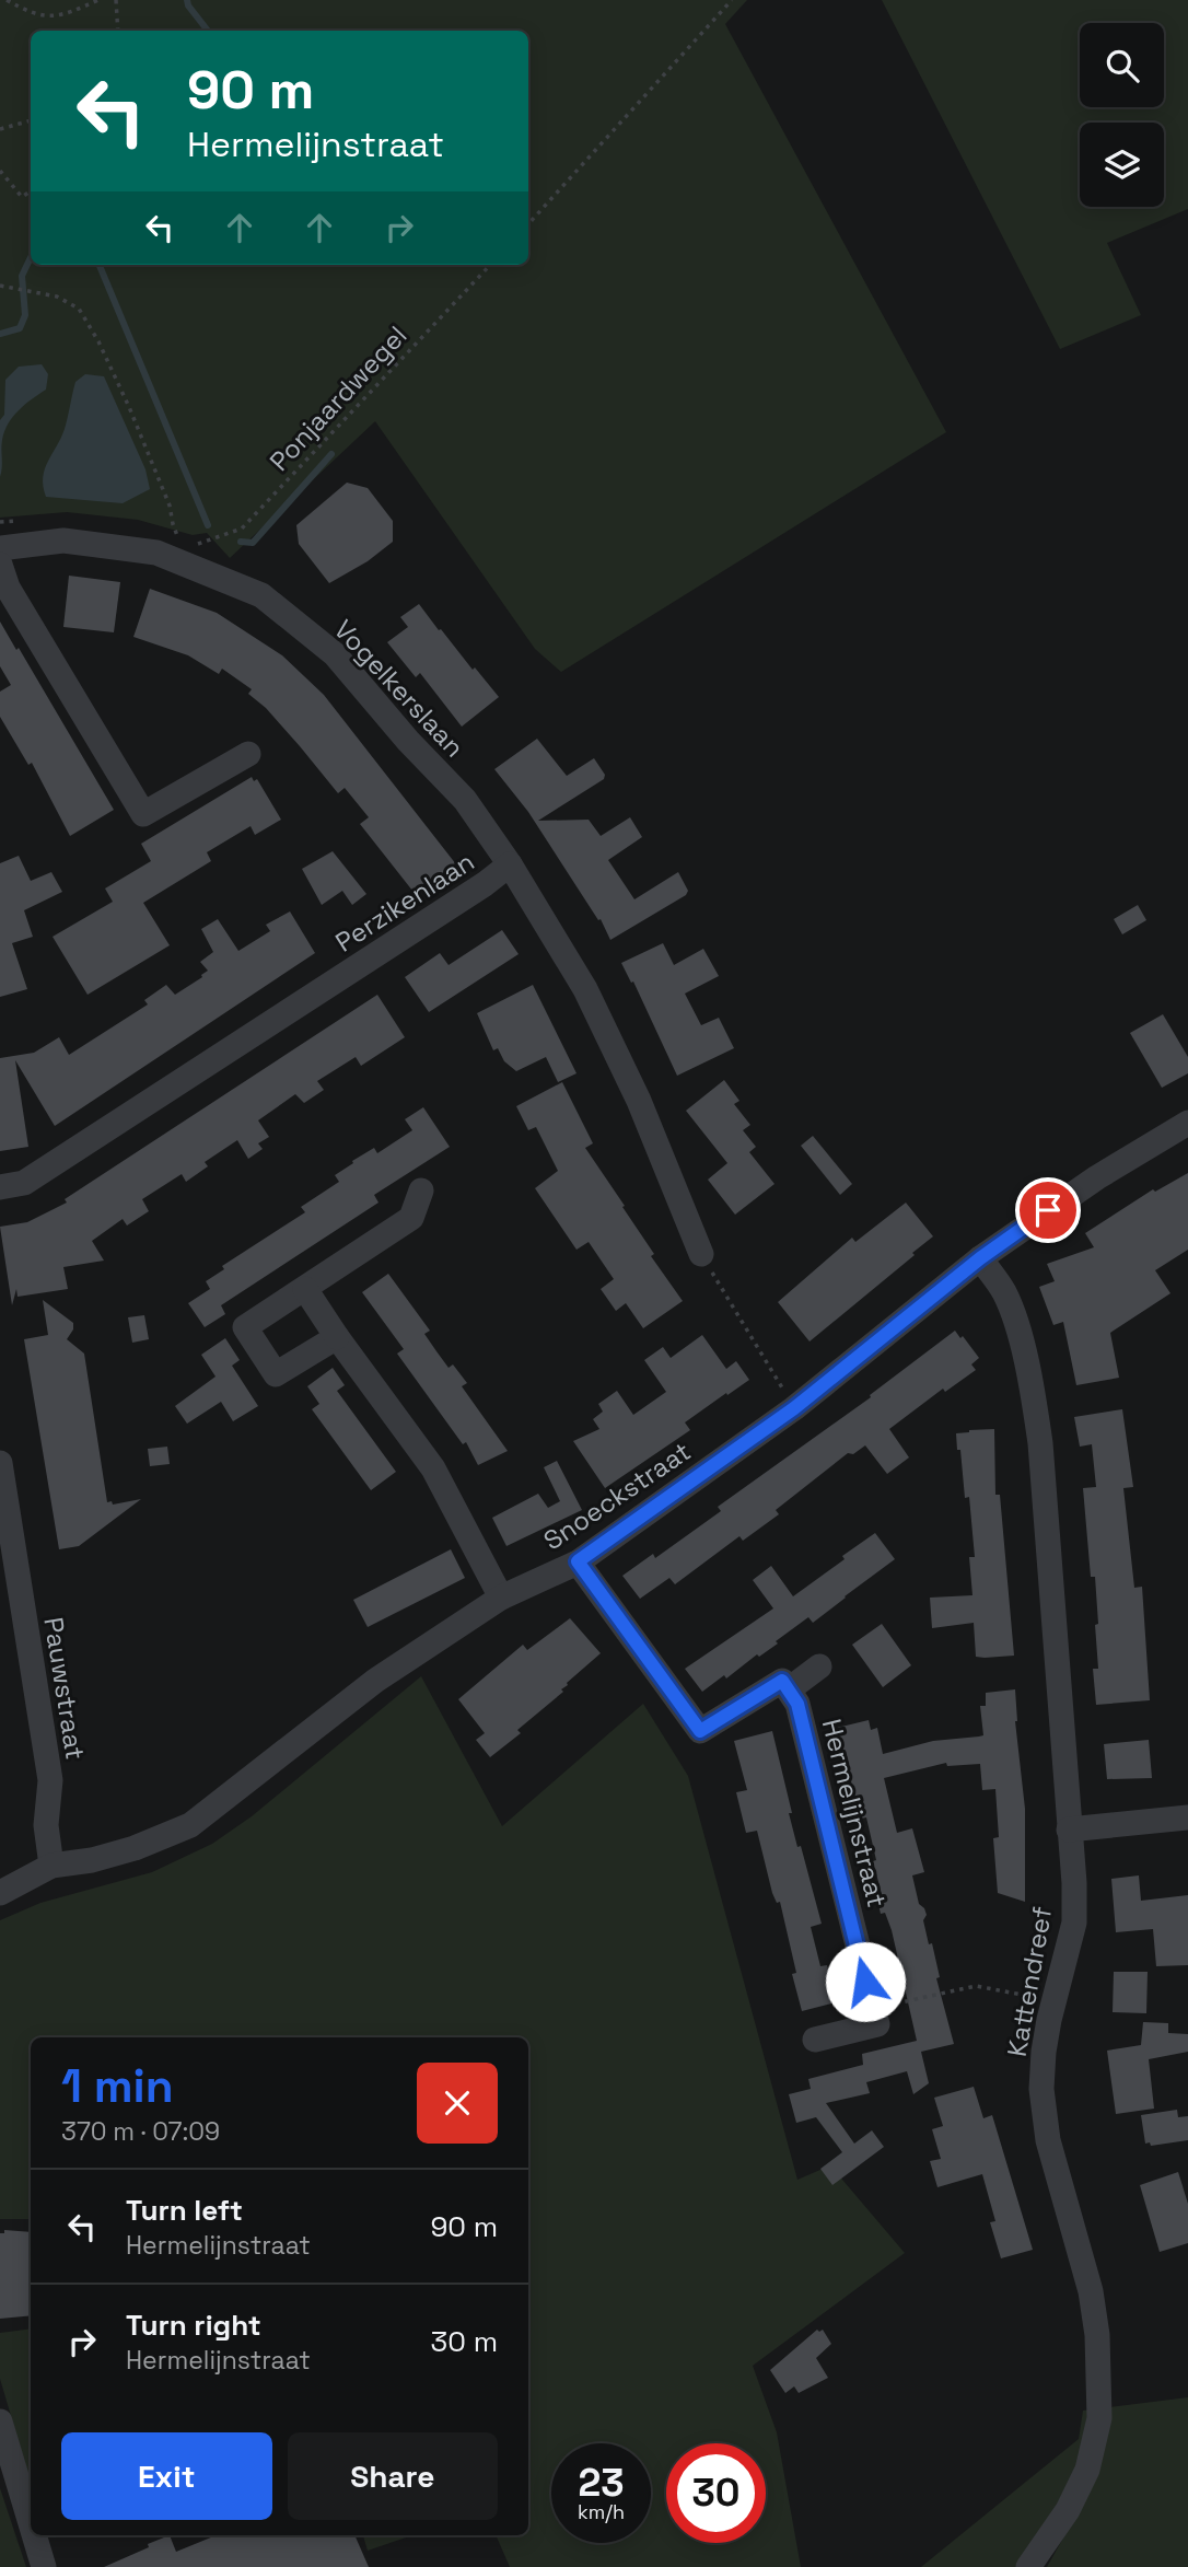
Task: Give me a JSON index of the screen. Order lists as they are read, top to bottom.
{
  "streets": {
    "street": [
      "Vogelkerslaan",
      "Perzikenlaan",
      "Snoeckstraat",
      "Pauwstraat",
      "Hermelijnstraat",
      "Kattendreef"
    ],
    "path": ["Ponjaardwegel"]
  },
  "crossings": [
    ["Ponjaardwegel", "Vogelkerslaan"],
    ["Vogelkerslaan", "Perzikenlaan"],
    ["Snoeckstraat", "Pauwstraat"],
    ["Snoeckstraat", "Kattendreef"]
  ],
  "page": {
    "turn": ["90 m", "Hermelijnstraat"],
    "heading": ["1 min", "370 m · 07:09"],
    "list": [
      {
        "name": "Turn left",
        "note": "Hermelijnstraat",
        "value": "90 m"
      },
      {
        "name": "Turn right",
        "note": "Hermelijnstraat",
        "value": "30 m"
      }
    ],
    "buttons": ["Exit", "Share"],
    "speed": "23 km/h",
    "limit": "30"
  }
}
